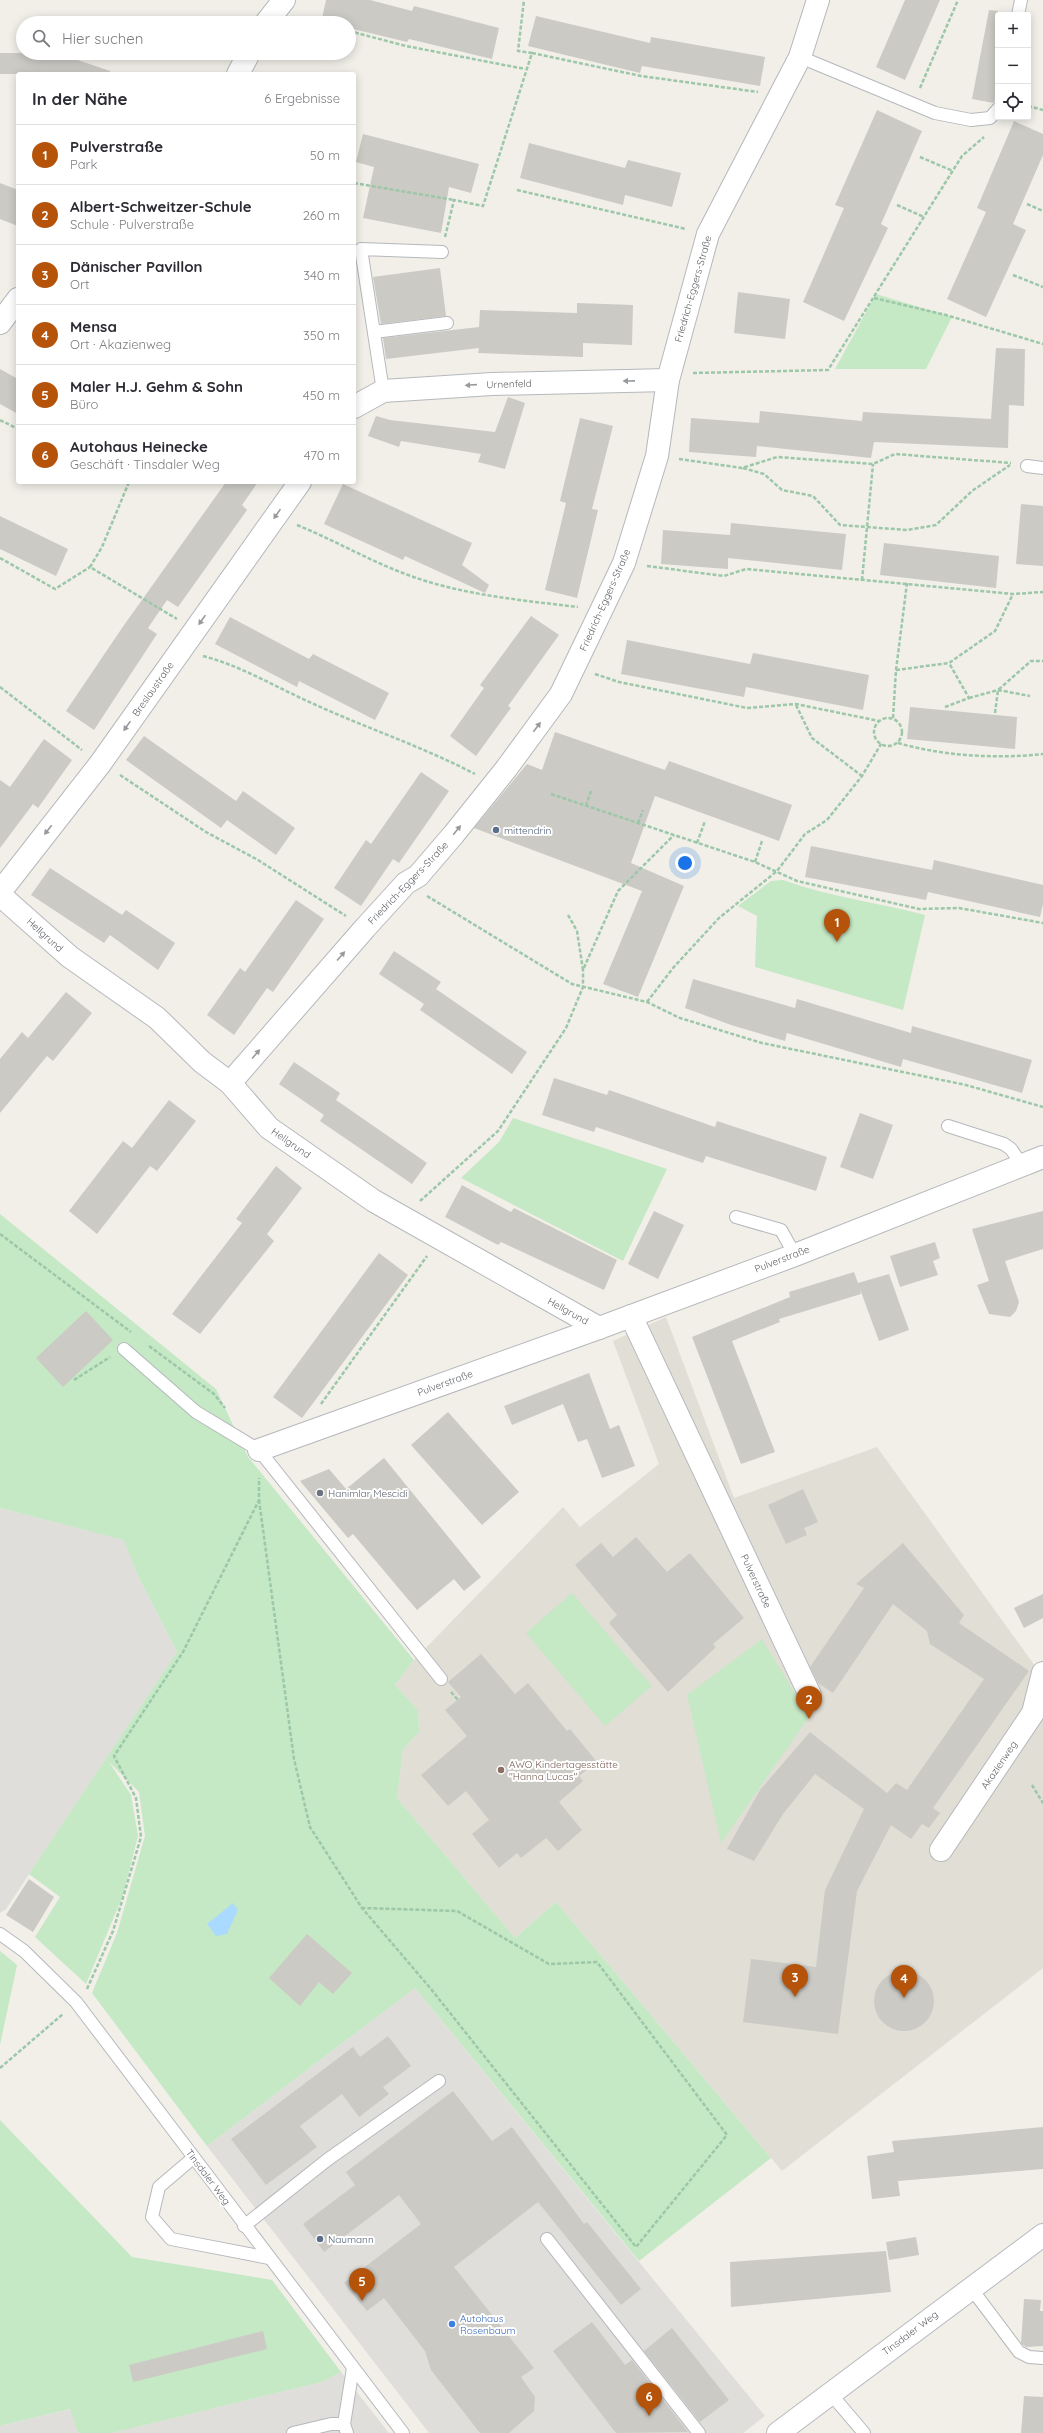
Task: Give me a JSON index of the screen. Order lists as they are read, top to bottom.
{
  "streets": {
    "street": [
      "Friedrich-Eggers-Straße",
      "Urnenfeld",
      "Breslaustraße",
      "Hellgrund",
      "Pulverstraße",
      "Akazienweg",
      "Tinsdaler Weg"
    ]
  },
  "crossings": [
    ["Friedrich-Eggers-Straße", "Urnenfeld"],
    ["Friedrich-Eggers-Straße", "Hellgrund"],
    ["Hellgrund", "Pulverstraße"]
  ],
  "one_way": ["Friedrich-Eggers-Straße", "Urnenfeld", "Breslaustraße"],
  "places": [
    "mittendrin",
    "Hanimlar Mescidi",
    "AWO Kindertagesstätte \"Hanna Lucas\"",
    "Naumann",
    "Autohaus Rosenbaum"
  ],
  "page": {
    "map_buttons": ["+", "−"],
    "search": "Hier suchen",
    "heading": ["In der Nähe", "6 Ergebnisse"],
    "list": [
      {
        "mark": "1",
        "name": "Pulverstraße",
        "note": "Park",
        "value": "50 m"
      },
      {
        "mark": "2",
        "name": "Albert-Schweitzer-Schule",
        "note": "Schule · Pulverstraße",
        "value": "260 m"
      },
      {
        "mark": "3",
        "name": "Dänischer Pavillon",
        "note": "Ort",
        "value": "340 m"
      },
      {
        "mark": "4",
        "name": "Mensa",
        "note": "Ort · Akazienweg",
        "value": "350 m"
      },
      {
        "mark": "5",
        "name": "Maler H.J. Gehm & Sohn",
        "note": "Büro",
        "value": "450 m"
      },
      {
        "mark": "6",
        "name": "Autohaus Heinecke",
        "note": "Geschäft · Tinsdaler Weg",
        "value": "470 m"
      }
    ],
    "pins": [
      "1",
      "2",
      "3",
      "4",
      "5",
      "6"
    ]
  }
}
